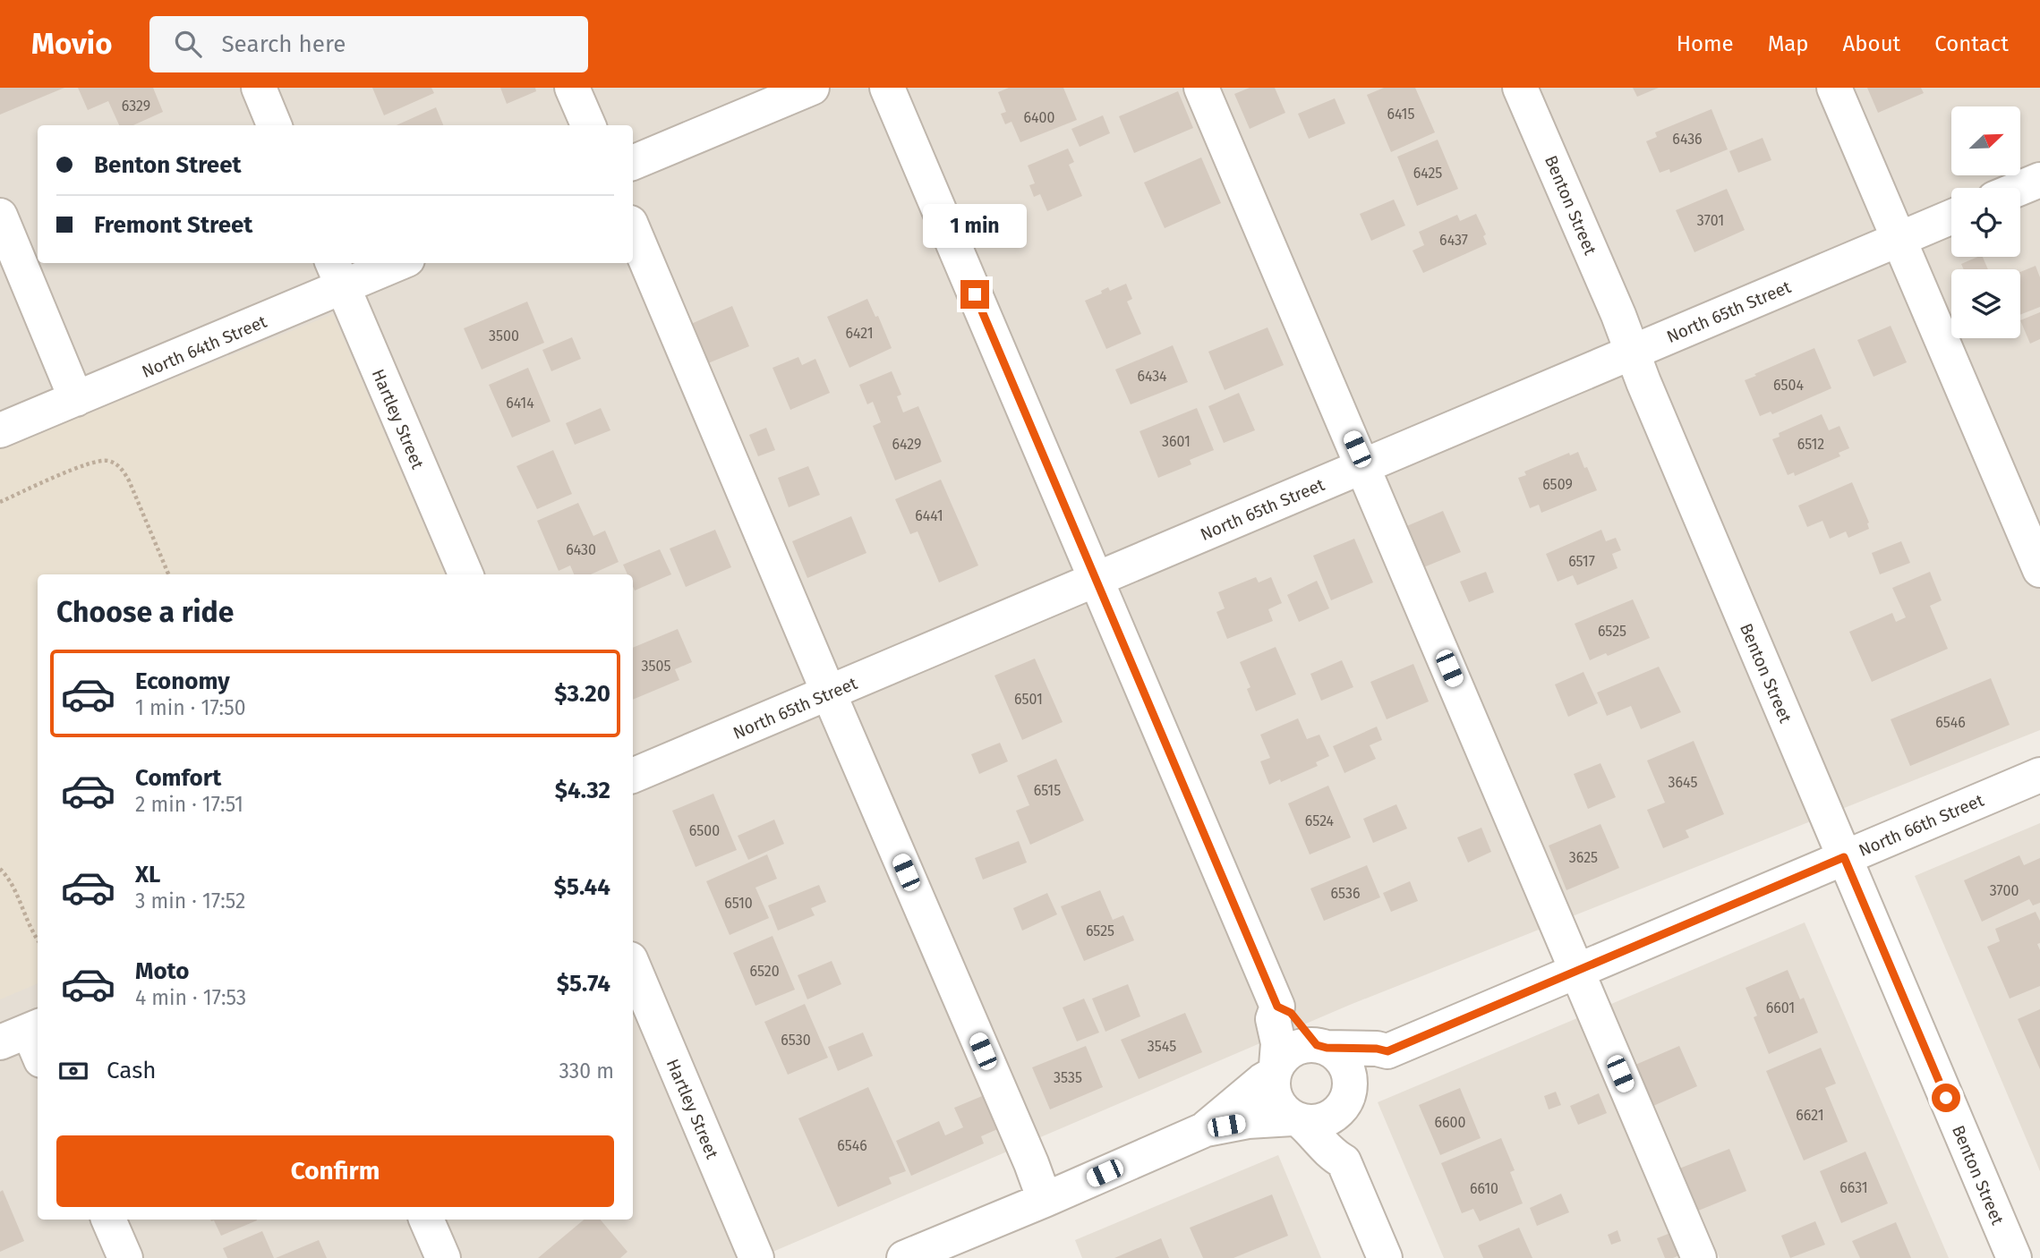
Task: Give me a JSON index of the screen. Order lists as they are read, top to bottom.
{
  "streets": {
    "street": [
      "Benton Street",
      "North 65th Street",
      "North 64th Street",
      "Hartley Street",
      "North 66th Street"
    ]
  },
  "crossings": [
    ["Benton Street", "North 65th Street"],
    ["Benton Street", "North 66th Street"],
    ["North 64th Street", "Hartley Street"]
  ],
  "house_numbers": [
    "6329",
    "6415",
    "6400",
    "6436",
    "6425",
    "3701",
    "6437",
    "6421",
    "3500",
    "6434",
    "6504",
    "6414",
    "3601",
    "6429",
    "6512",
    "6509",
    "6441",
    "6430",
    "6517",
    "6525",
    "3505",
    "6501",
    "6546",
    "3645",
    "6515",
    "6524",
    "6500",
    "3625",
    "3700",
    "6536",
    "6510",
    "6525",
    "6520",
    "6601",
    "6530",
    "3545",
    "3535",
    "6621",
    "6600",
    "6546",
    "6631",
    "6610"
  ],
  "north": "top right",
  "page": {
    "header": "Movio",
    "search": "Search here",
    "nav": [
      "Home",
      "Map",
      "About",
      "Contact"
    ],
    "banner": ["Benton Street", "Fremont Street"],
    "bubble": "1 min",
    "heading": "Choose a ride",
    "list": [
      {
        "name": "Economy",
        "note": "1 min · 17:50",
        "value": "$3.20"
      },
      {
        "name": "Comfort",
        "note": "2 min · 17:51",
        "value": "$4.32"
      },
      {
        "name": "XL",
        "note": "3 min · 17:52",
        "value": "$5.44"
      },
      {
        "name": "Moto",
        "note": "4 min · 17:53",
        "value": "$5.74"
      }
    ],
    "pay": ["Cash", "330 m"],
    "buttons": "Confirm"
  }
}
